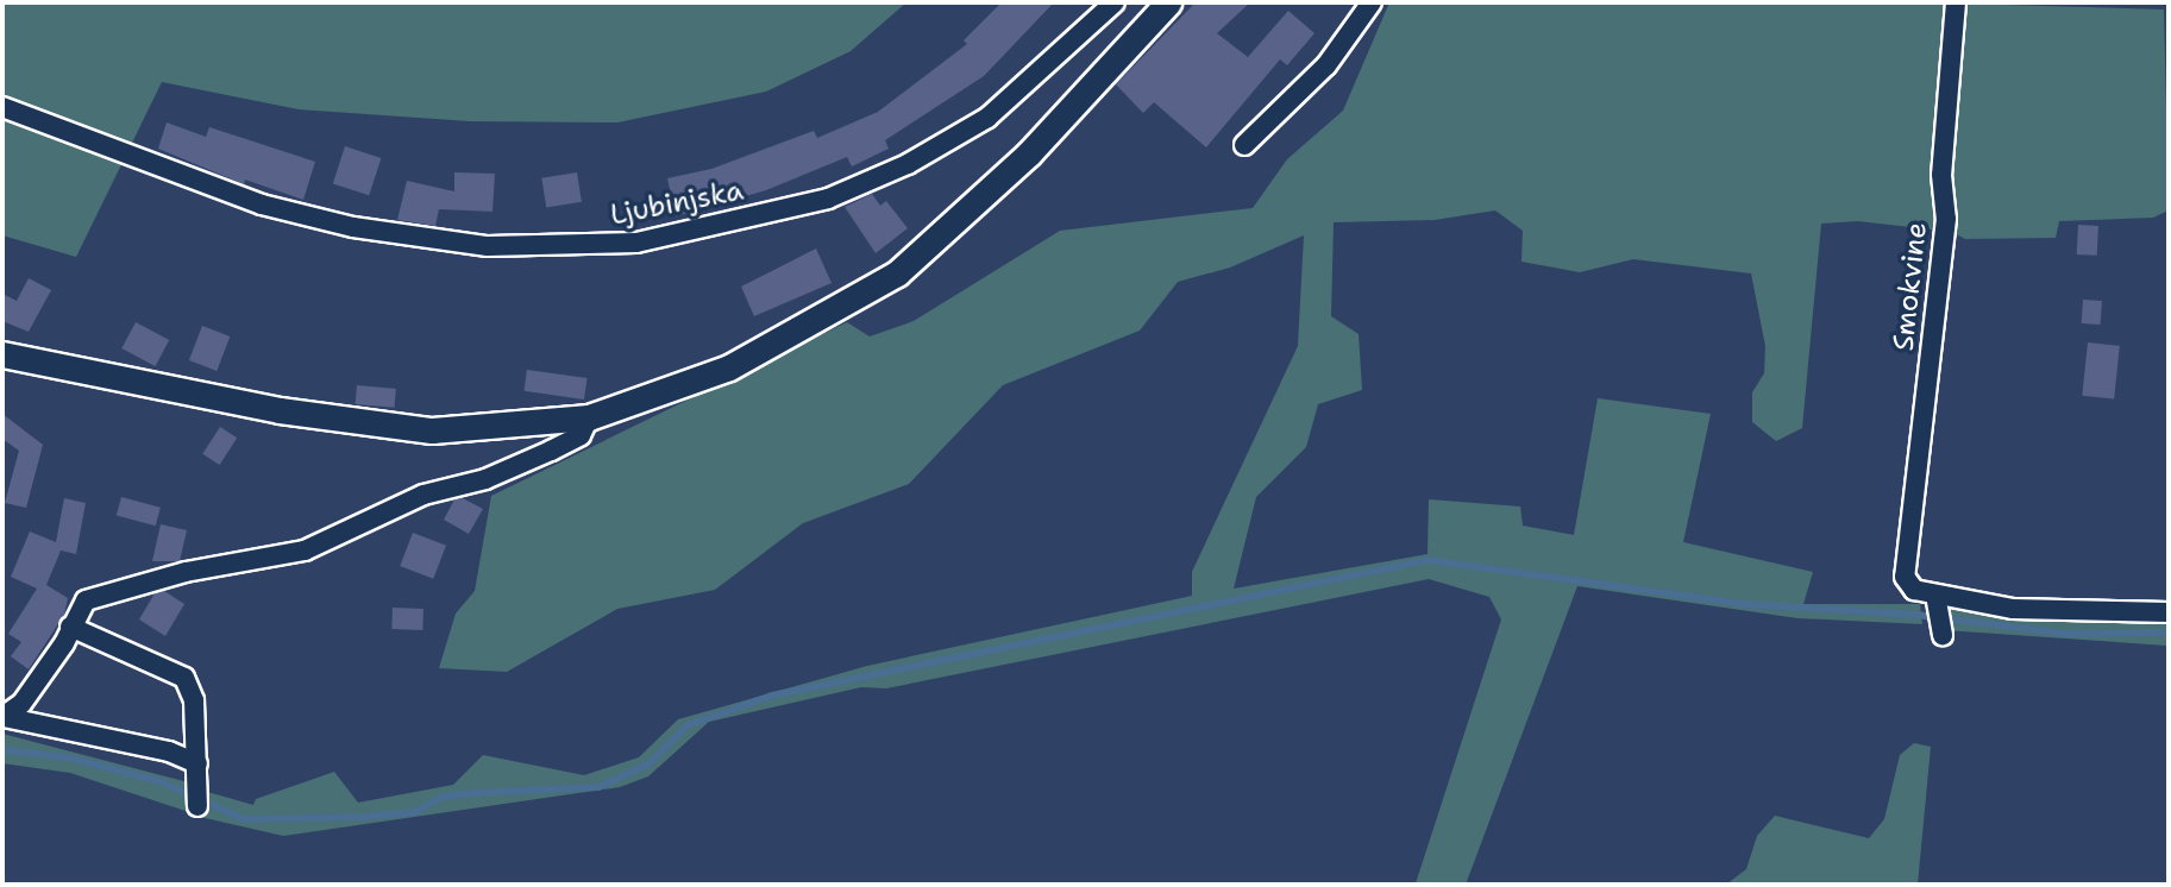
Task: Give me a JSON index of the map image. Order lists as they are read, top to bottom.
{
  "streets": {
    "street": ["Ljubinjska", "Smokvine"]
  }
}
